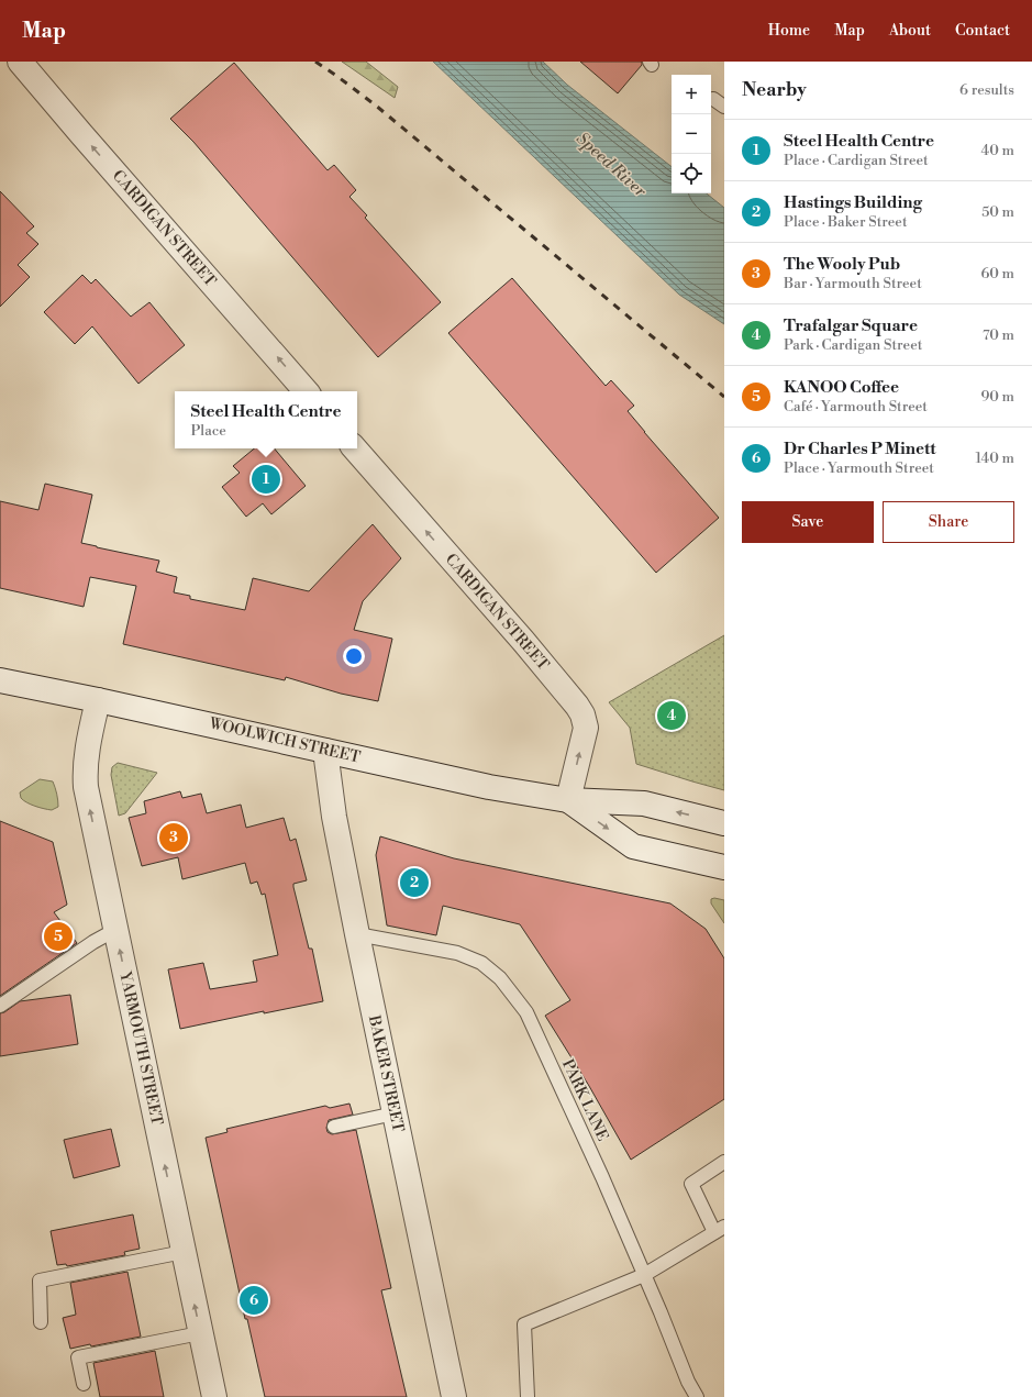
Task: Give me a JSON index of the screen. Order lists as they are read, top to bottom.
{
  "streets": {
    "street": [
      "CARDIGAN STREET",
      "WOOLWICH STREET",
      "YARMOUTH STREET",
      "BAKER STREET"
    ],
    "lane": ["PARK LANE"]
  },
  "crossings": [
    ["CARDIGAN STREET", "WOOLWICH STREET"],
    ["WOOLWICH STREET", "YARMOUTH STREET"],
    ["WOOLWICH STREET", "BAKER STREET"],
    ["BAKER STREET", "PARK LANE"]
  ],
  "one_way": ["CARDIGAN STREET", "YARMOUTH STREET"],
  "water": ["Speed River"],
  "page": {
    "header": "Map",
    "nav": [
      "Home",
      "Map",
      "About",
      "Contact"
    ],
    "heading": ["Nearby", "6 results"],
    "map_buttons": ["+", "−"],
    "list": [
      {
        "mark": "1",
        "name": "Steel Health Centre",
        "note": "Place · Cardigan Street",
        "value": "40 m"
      },
      {
        "mark": "2",
        "name": "Hastings Building",
        "note": "Place · Baker Street",
        "value": "50 m"
      },
      {
        "mark": "3",
        "name": "The Wooly Pub",
        "note": "Bar · Yarmouth Street",
        "value": "60 m"
      },
      {
        "mark": "4",
        "name": "Trafalgar Square",
        "note": "Park · Cardigan Street",
        "value": "70 m"
      },
      {
        "mark": "5",
        "name": "KANOO Coffee",
        "note": "Café · Yarmouth Street",
        "value": "90 m"
      },
      {
        "mark": "6",
        "name": "Dr Charles P Minett",
        "note": "Place · Yarmouth Street",
        "value": "140 m"
      }
    ],
    "popup": ["Steel Health Centre", "Place"],
    "pins": [
      "1",
      "4",
      "3",
      "2",
      "5",
      "6"
    ],
    "buttons": ["Save", "Share"]
  }
}
